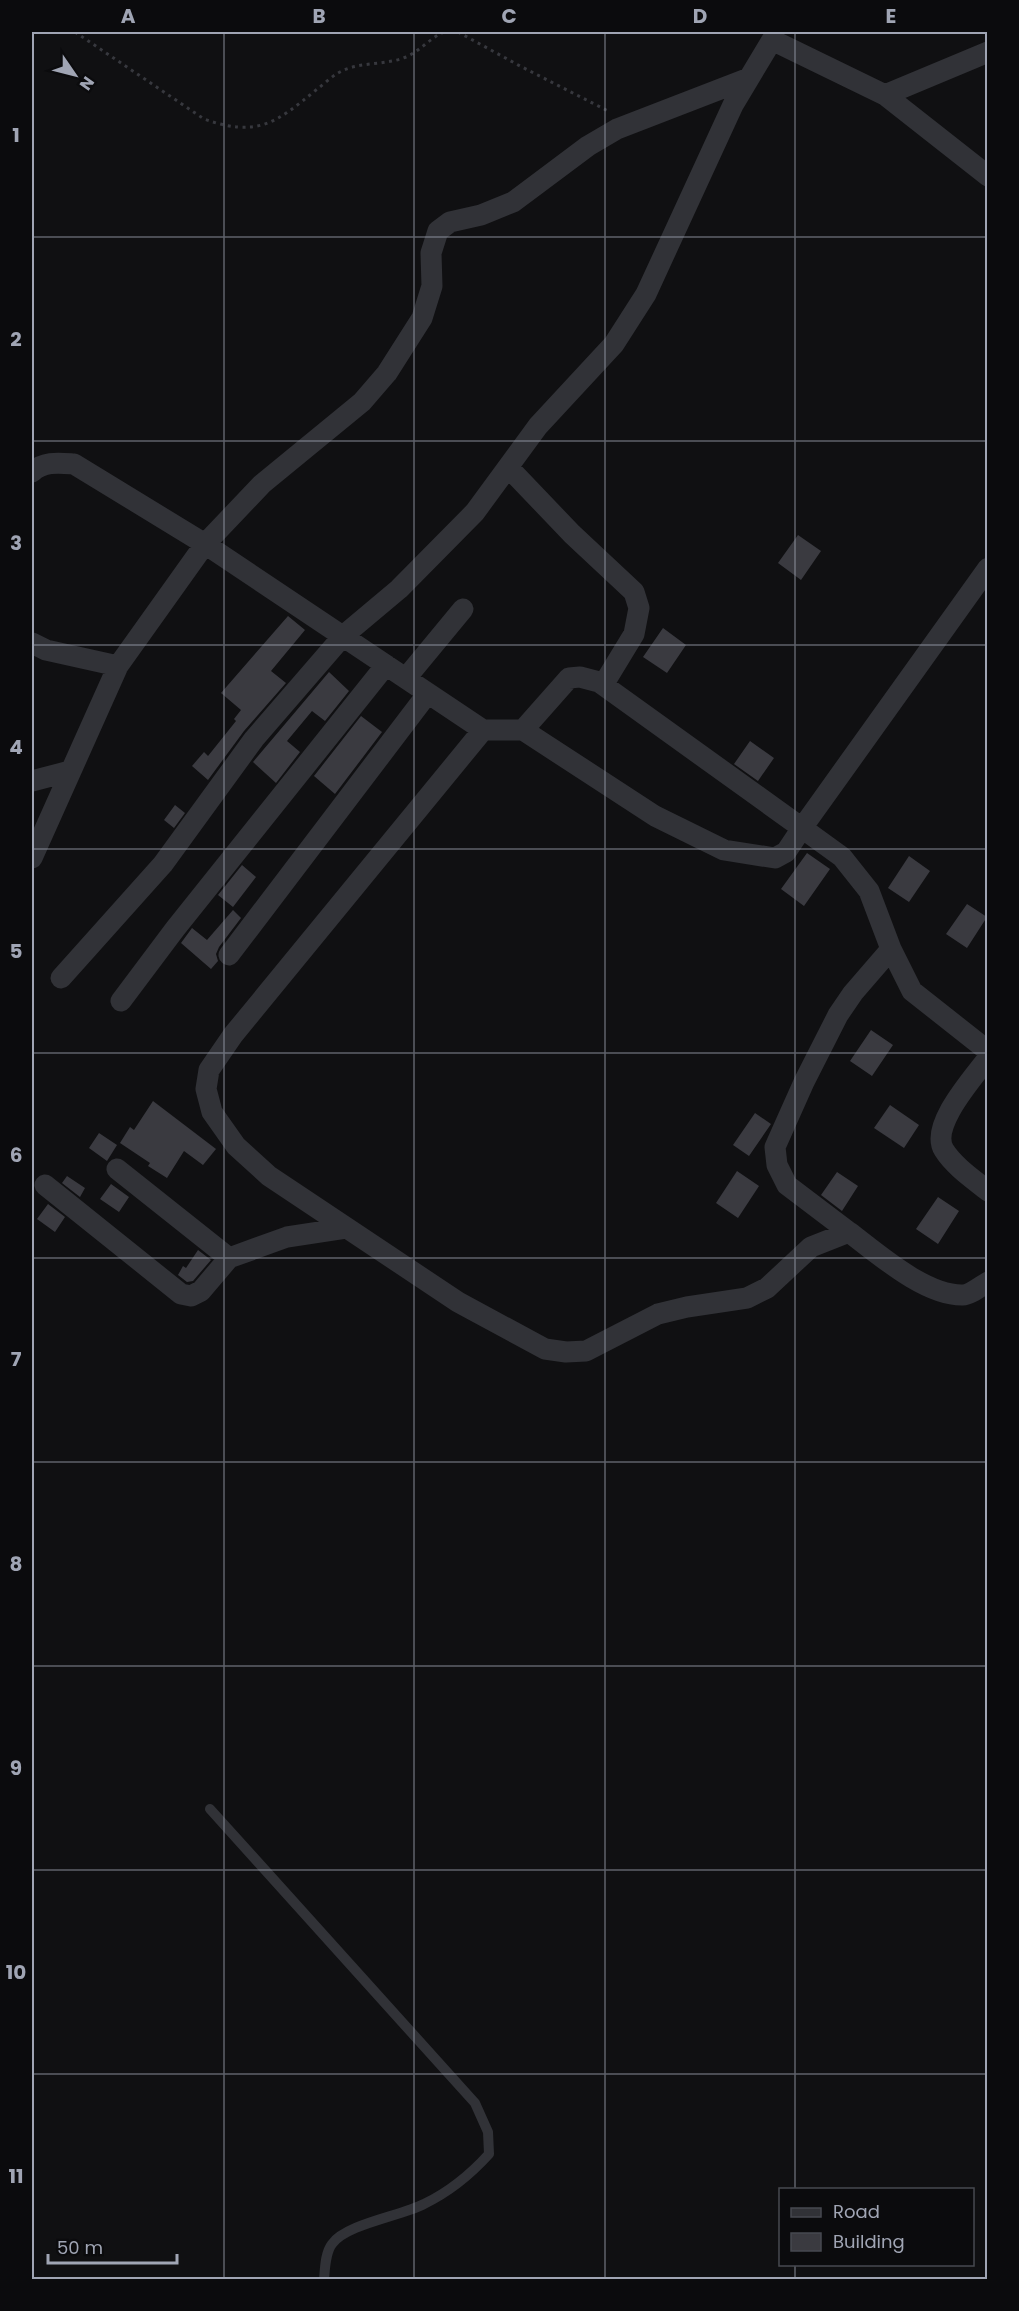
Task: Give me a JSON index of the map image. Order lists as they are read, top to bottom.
{
  "legend": ["Road", "Building"],
  "scale_bar": "50 m",
  "north": "bottom right",
  "grid": {
    "columns": [
      "A",
      "B",
      "C",
      "D",
      "E"
    ],
    "rows": [
      "1",
      "2",
      "3",
      "4",
      "5",
      "6",
      "7",
      "8",
      "9",
      "10",
      "11"
    ]
  }
}
